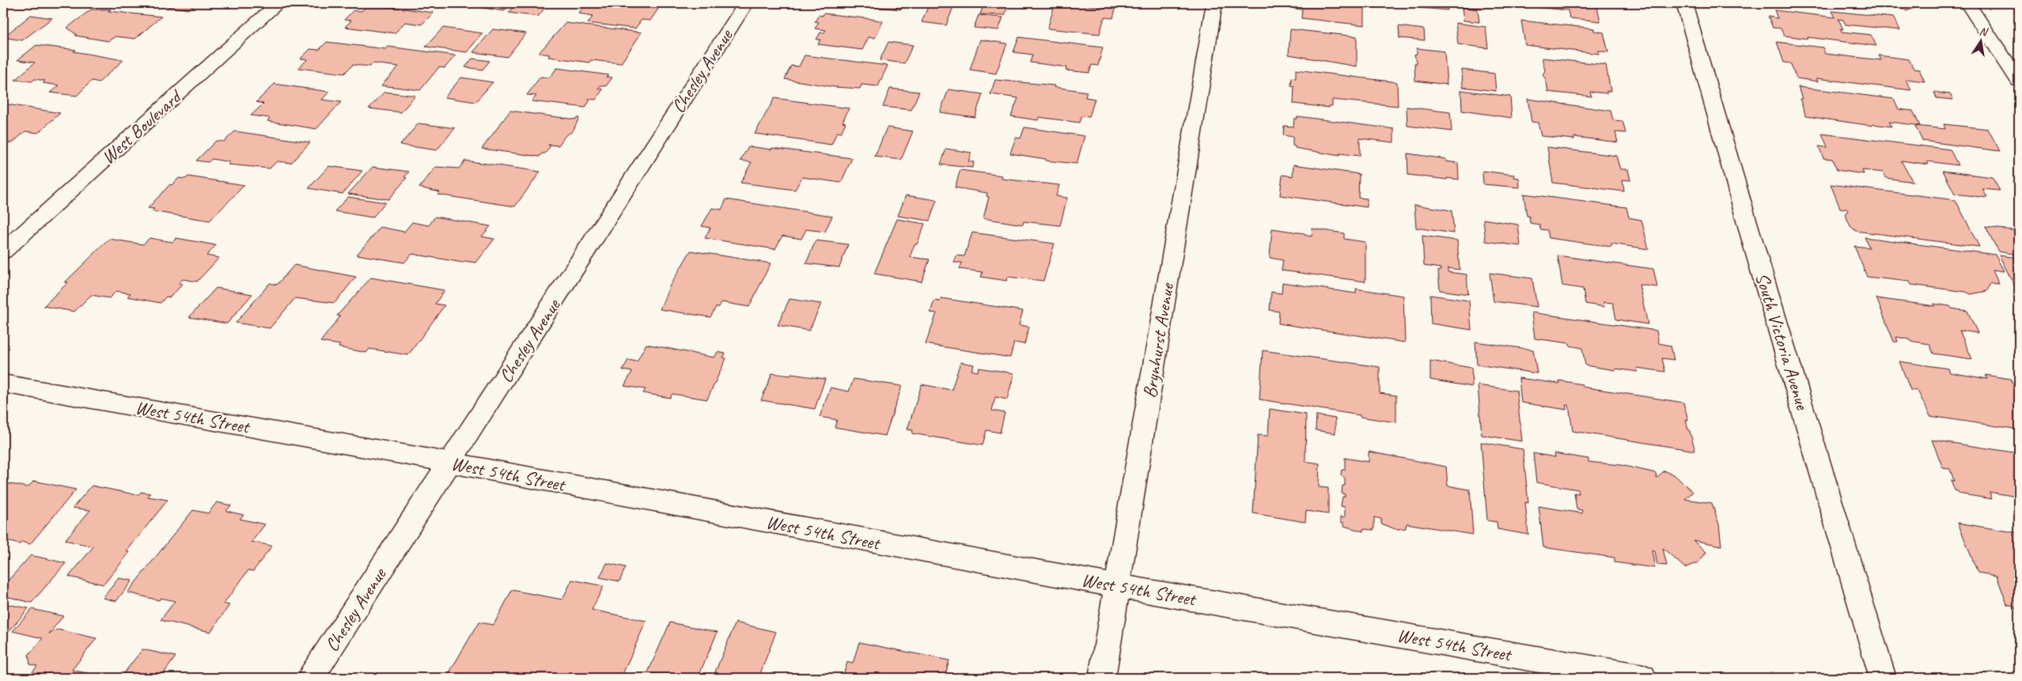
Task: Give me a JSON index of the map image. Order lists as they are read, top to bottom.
{
  "streets": {
    "street": [
      "Chesley Avenue",
      "West Boulevard",
      "Brynhurst Avenue",
      "South Victoria Avenue",
      "West 54th Street"
    ]
  },
  "crossings": [
    ["Chesley Avenue", "West 54th Street"],
    ["Brynhurst Avenue", "West 54th Street"]
  ],
  "north": "top"
}
